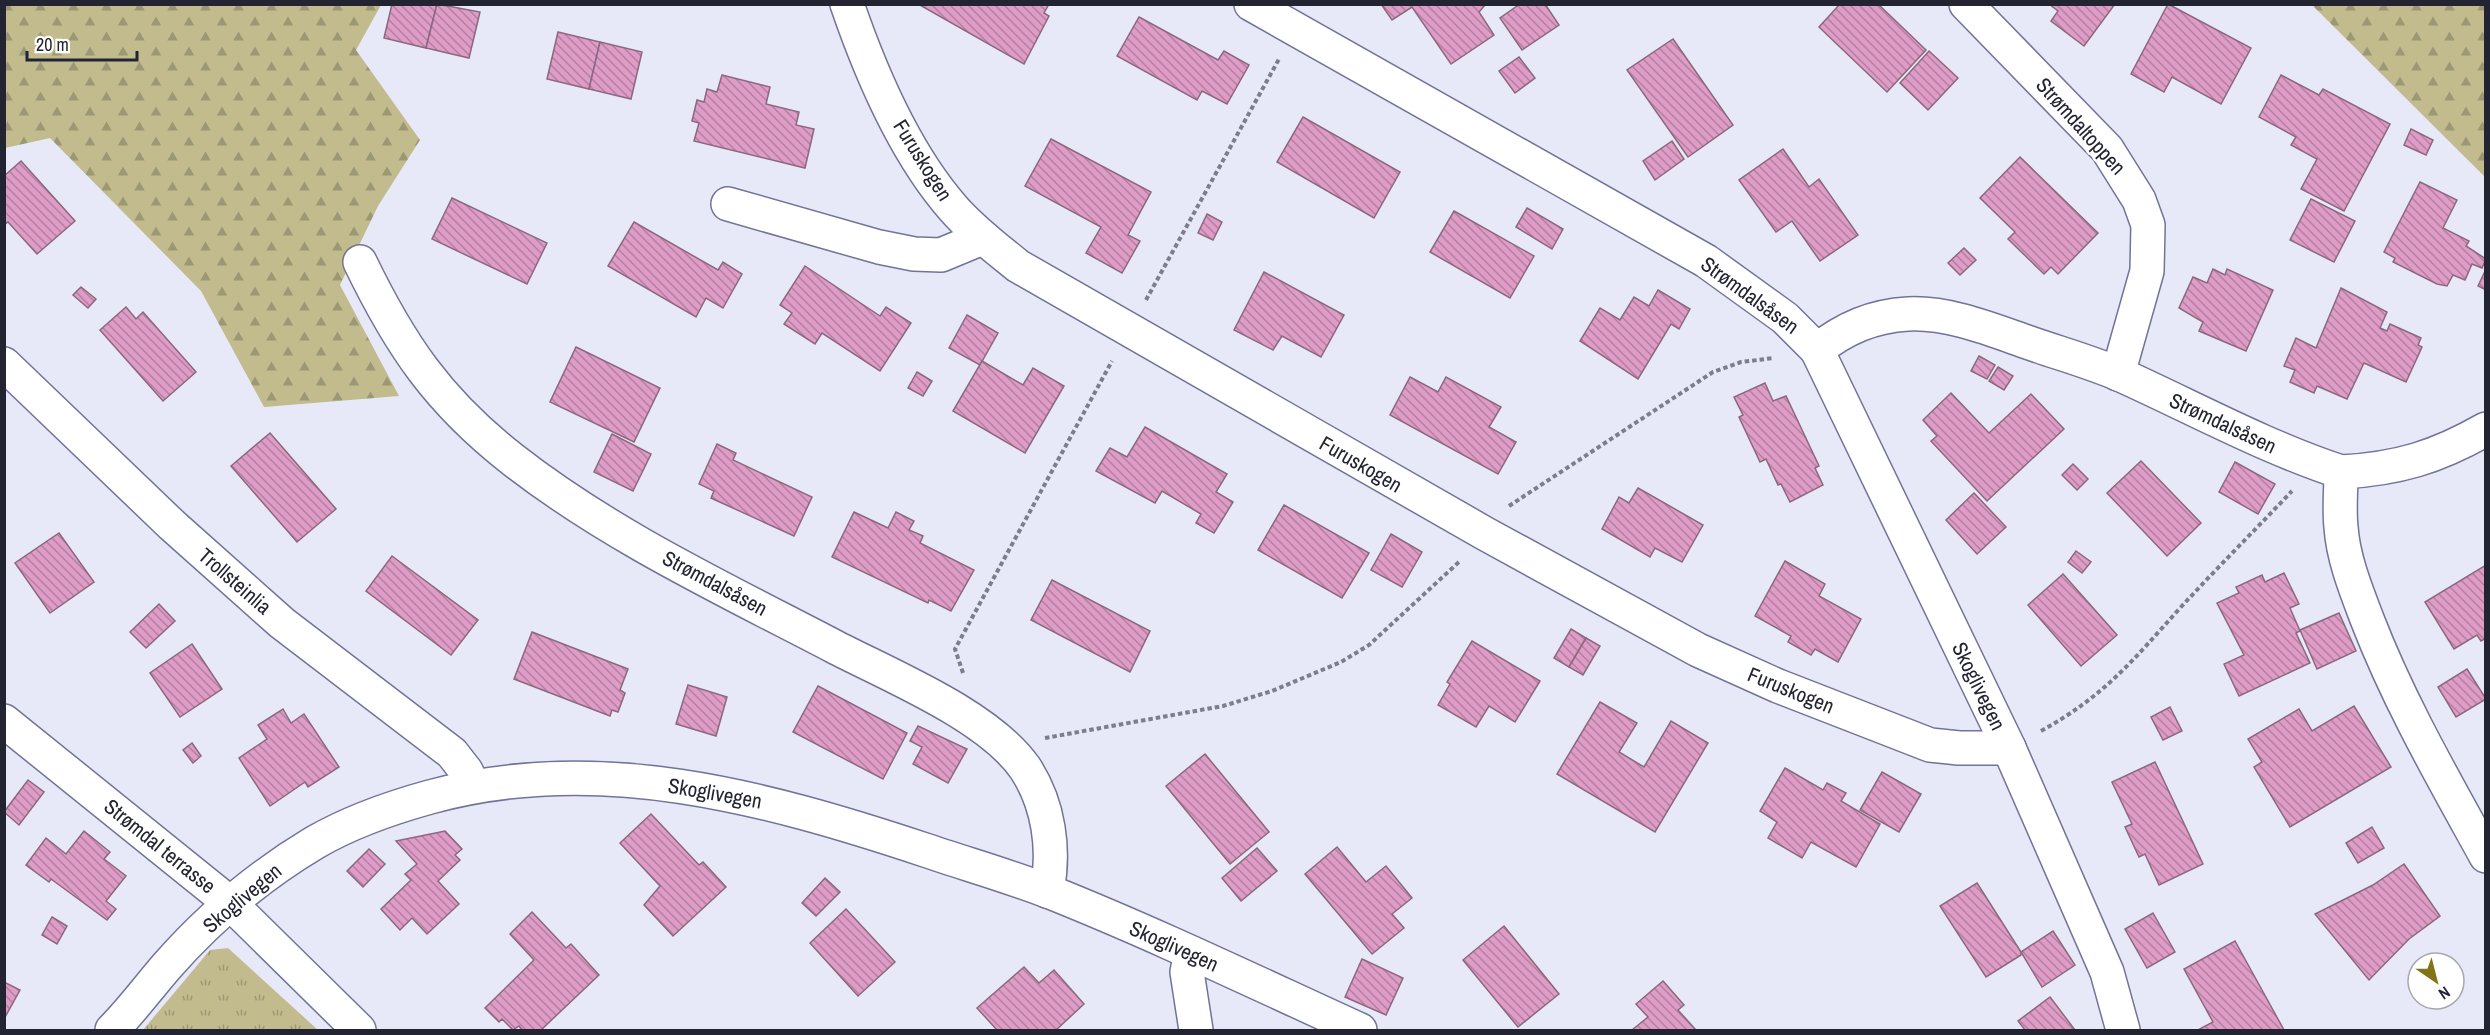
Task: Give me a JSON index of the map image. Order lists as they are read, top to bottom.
{
  "streets": {
    "street": [
      "Strømdaltoppen",
      "Furuskogen",
      "Strømdalsåsen",
      "Trollsteinlia",
      "Skoglivegen",
      "Strømdal terrasse"
    ]
  },
  "crossings": [
    ["Strømdaltoppen", "Strømdalsåsen"],
    ["Furuskogen", "Skoglivegen"],
    ["Strømdalsåsen", "Skoglivegen"],
    ["Trollsteinlia", "Skoglivegen"],
    ["Skoglivegen", "Strømdal terrasse"]
  ],
  "scale_bar": "20 m",
  "north": "bottom right"
}
